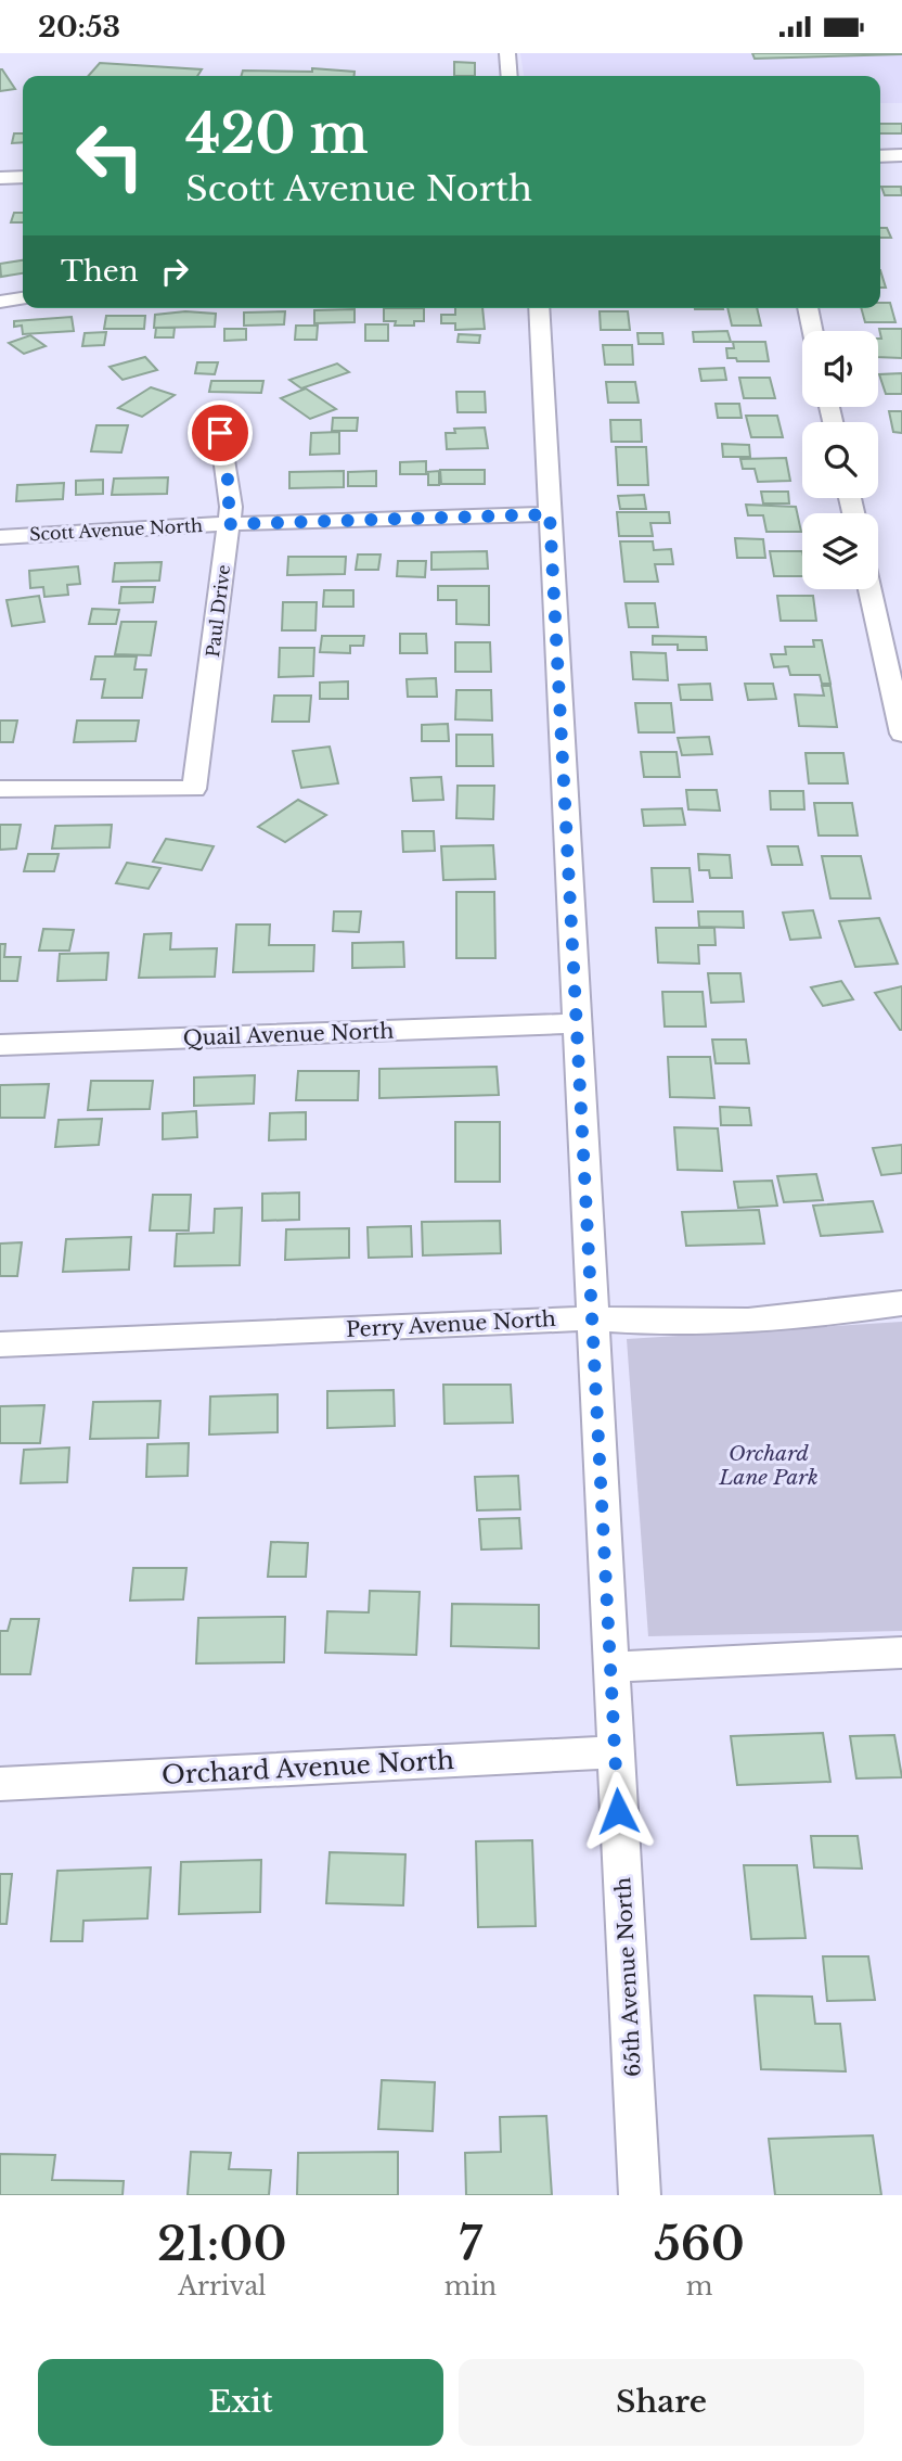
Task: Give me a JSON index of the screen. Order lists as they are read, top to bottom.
{
  "streets": {
    "street": [
      "Scott Avenue North",
      "Paul Drive",
      "Quail Avenue North",
      "Perry Avenue North",
      "Orchard Avenue North",
      "65th Avenue North"
    ]
  },
  "crossings": [
    ["Scott Avenue North", "Paul Drive"],
    ["Scott Avenue North", "65th Avenue North"],
    ["Quail Avenue North", "65th Avenue North"],
    ["Perry Avenue North", "65th Avenue North"],
    ["Orchard Avenue North", "65th Avenue North"]
  ],
  "parks": ["Orchard Lane Park"],
  "page": {
    "status": "20:53",
    "turn": ["420 m", "Scott Avenue North"],
    "then": "Then",
    "eta": [
      "21:00",
      "Arrival",
      "7",
      "min",
      "560",
      "m"
    ],
    "buttons": ["Exit", "Share"]
  }
}
